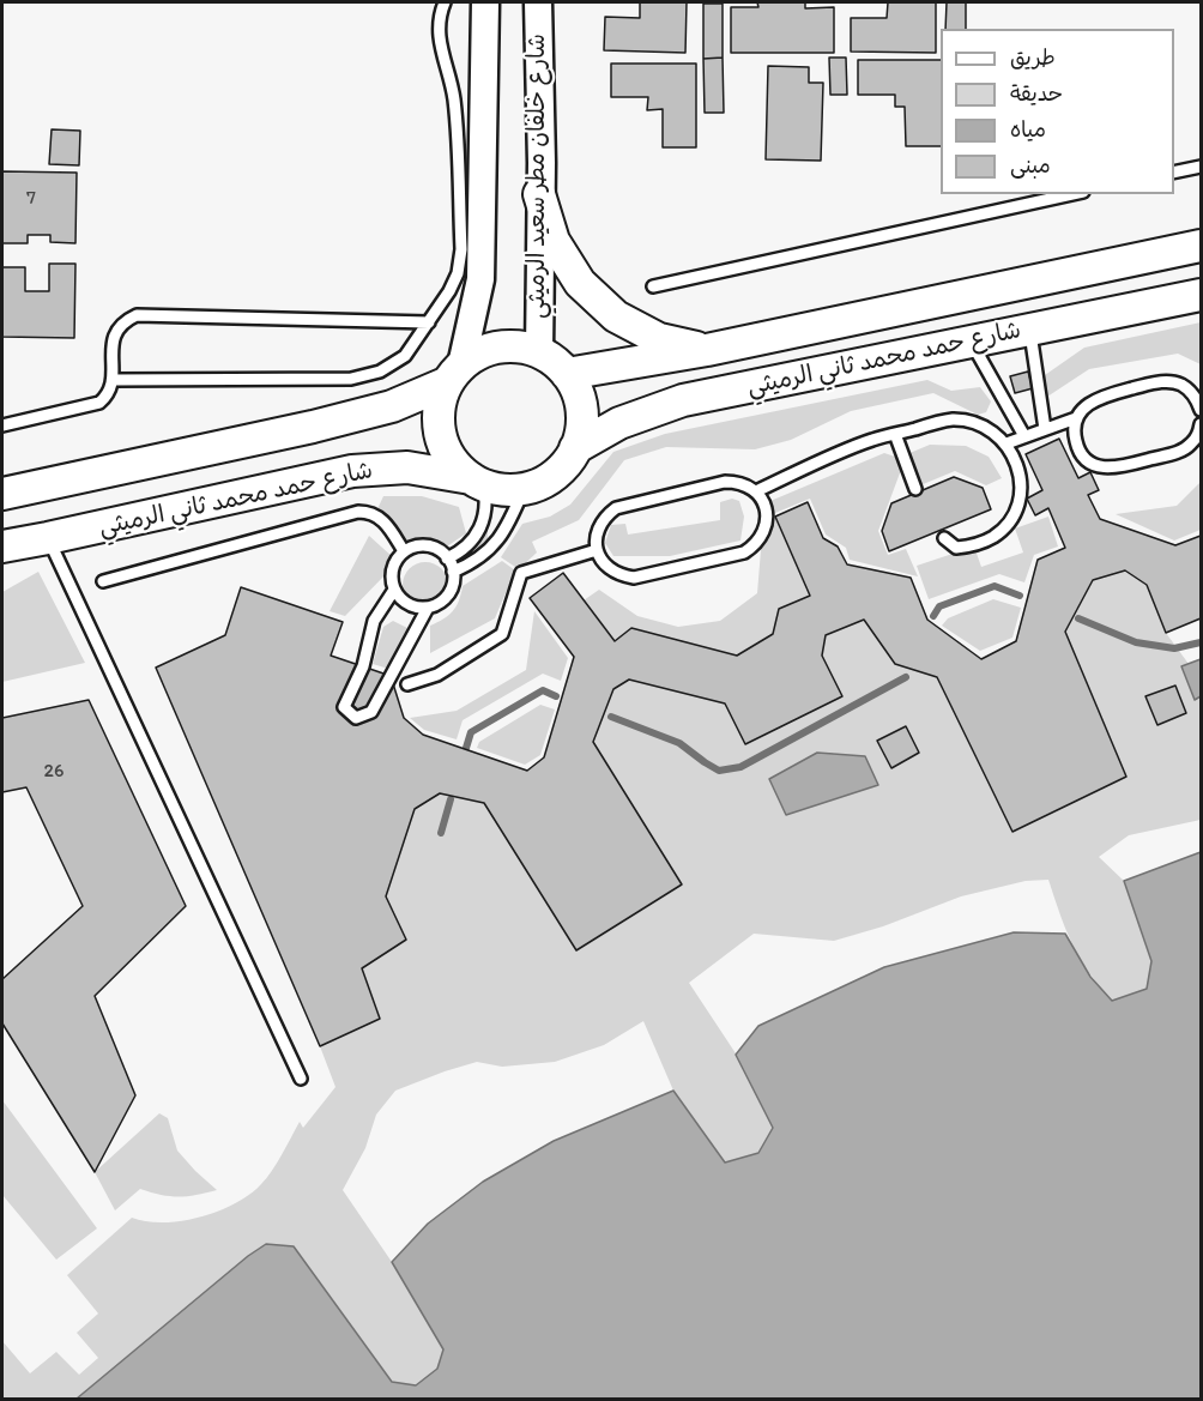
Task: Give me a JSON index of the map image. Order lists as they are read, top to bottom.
{
  "streets": {
    "main road": ["شارع حمد محمد ثاني الرميثي"],
    "street": ["شارع خلفان مطر سعيد الرميثي"]
  },
  "crossings": [
    ["شارع خلفان مطر سعيد الرميثي", "شارع حمد محمد ثاني الرميثي"]
  ],
  "house_numbers": ["7", "26"],
  "legend": [
    "طريق",
    "حديقة",
    "مياه",
    "مبنى"
  ]
}
